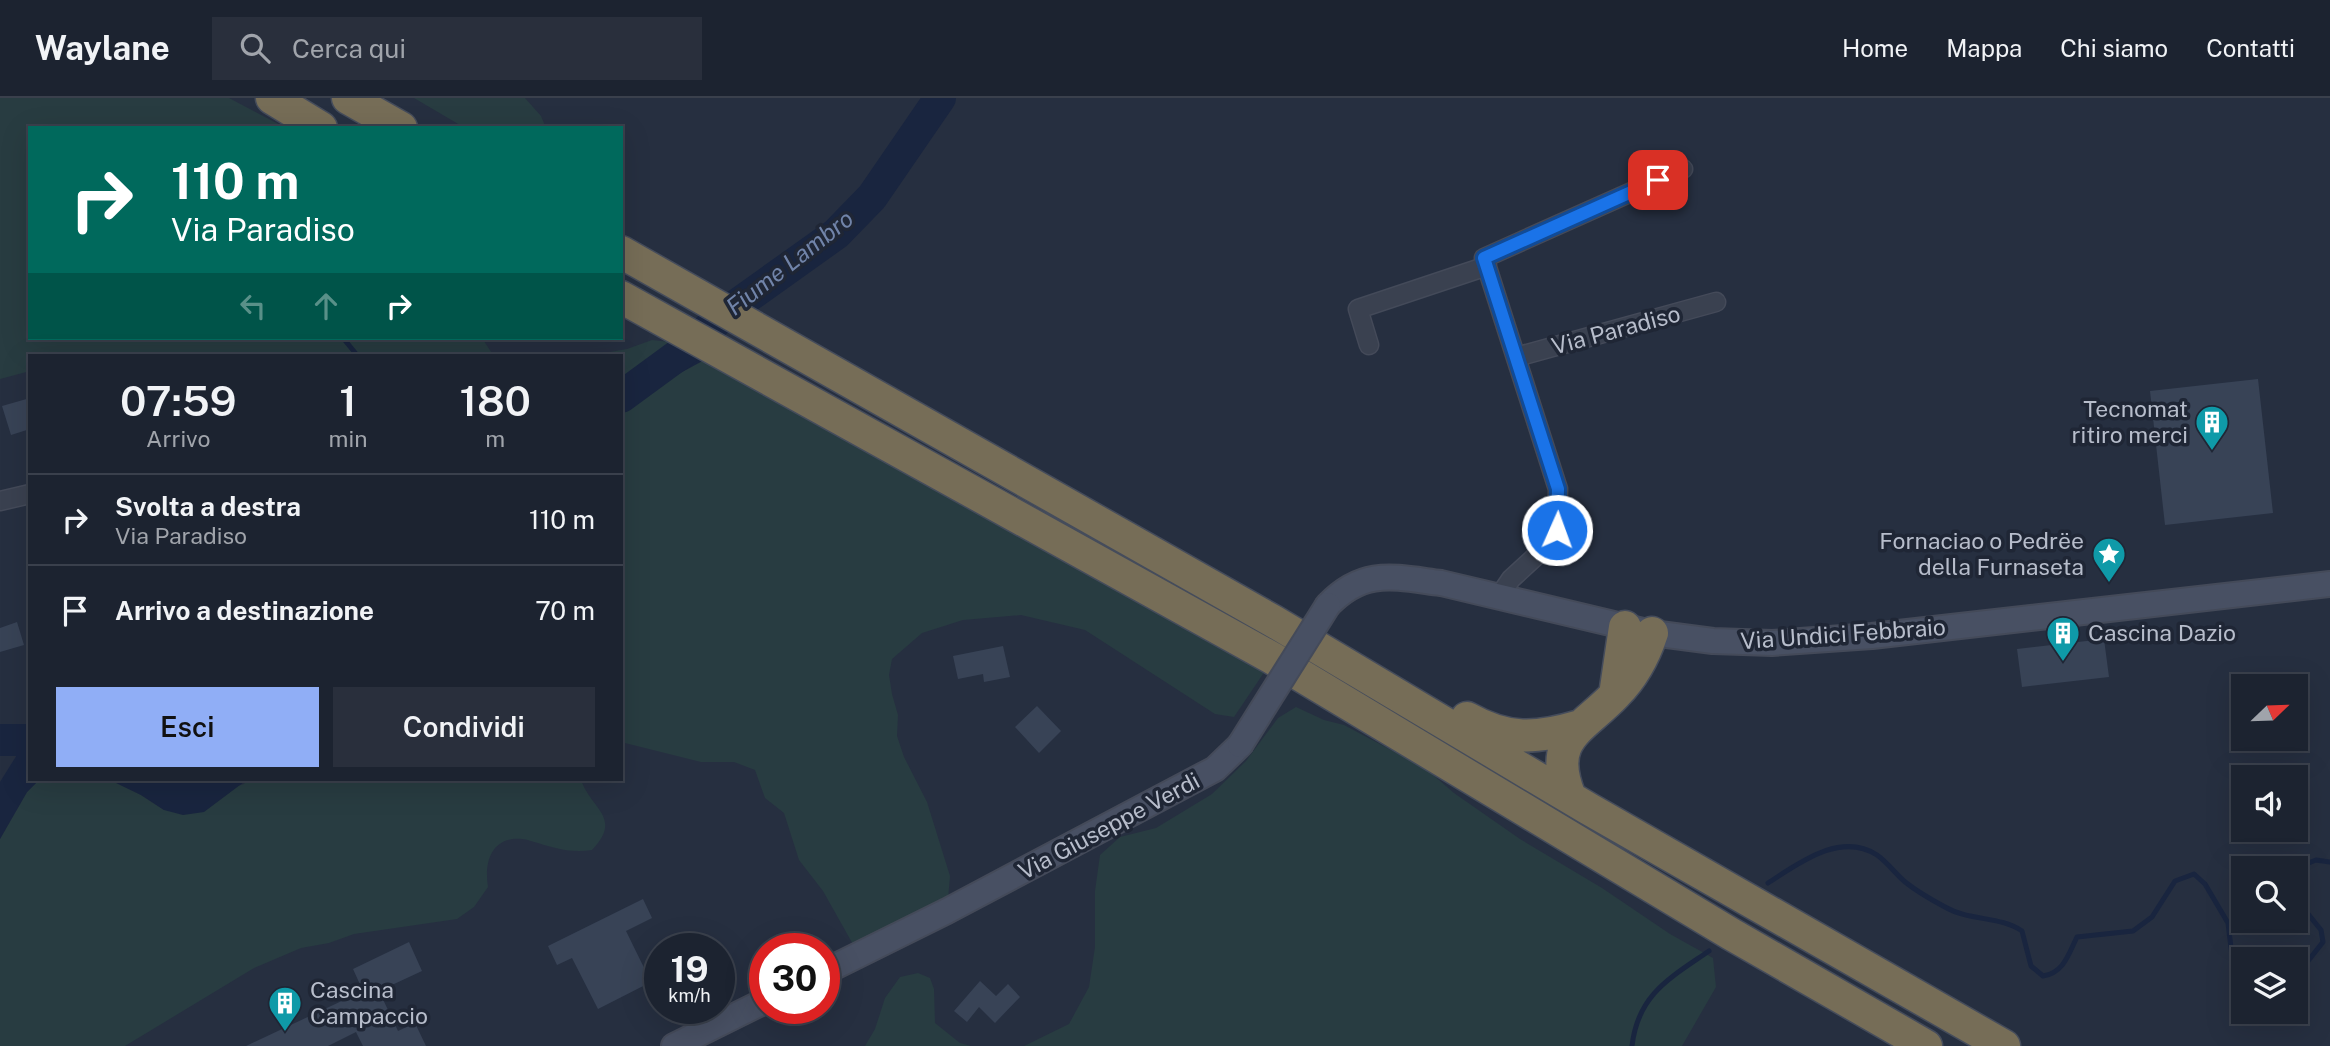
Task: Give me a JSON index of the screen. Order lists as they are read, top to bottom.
{
  "streets": {
    "street": ["Via Paradiso", "Via Undici Febbraio", "Via Giuseppe Verdi"]
  },
  "crossings": [
    ["Via Undici Febbraio", "Via Giuseppe Verdi"]
  ],
  "water": ["Fiume Lambro"],
  "places": {
    "building": ["Tecnomat ritiro merci", "Cascina Dazio", "Cascina Campaccio"],
    "place": ["Fornaciao o Pedrëe della Furnaseta"]
  },
  "north": "top right",
  "page": {
    "header": "Waylane",
    "search": "Cerca qui",
    "nav": [
      "Home",
      "Mappa",
      "Chi siamo",
      "Contatti"
    ],
    "turn": ["110 m", "Via Paradiso"],
    "eta": [
      "07:59",
      "Arrivo",
      "1",
      "min",
      "180",
      "m"
    ],
    "list": [
      {
        "name": "Svolta a destra",
        "note": "Via Paradiso",
        "value": "110 m"
      },
      {
        "name": "Arrivo a destinazione",
        "value": "70 m"
      }
    ],
    "buttons": ["Esci", "Condividi"],
    "speed": "19 km/h",
    "limit": "30"
  }
}
